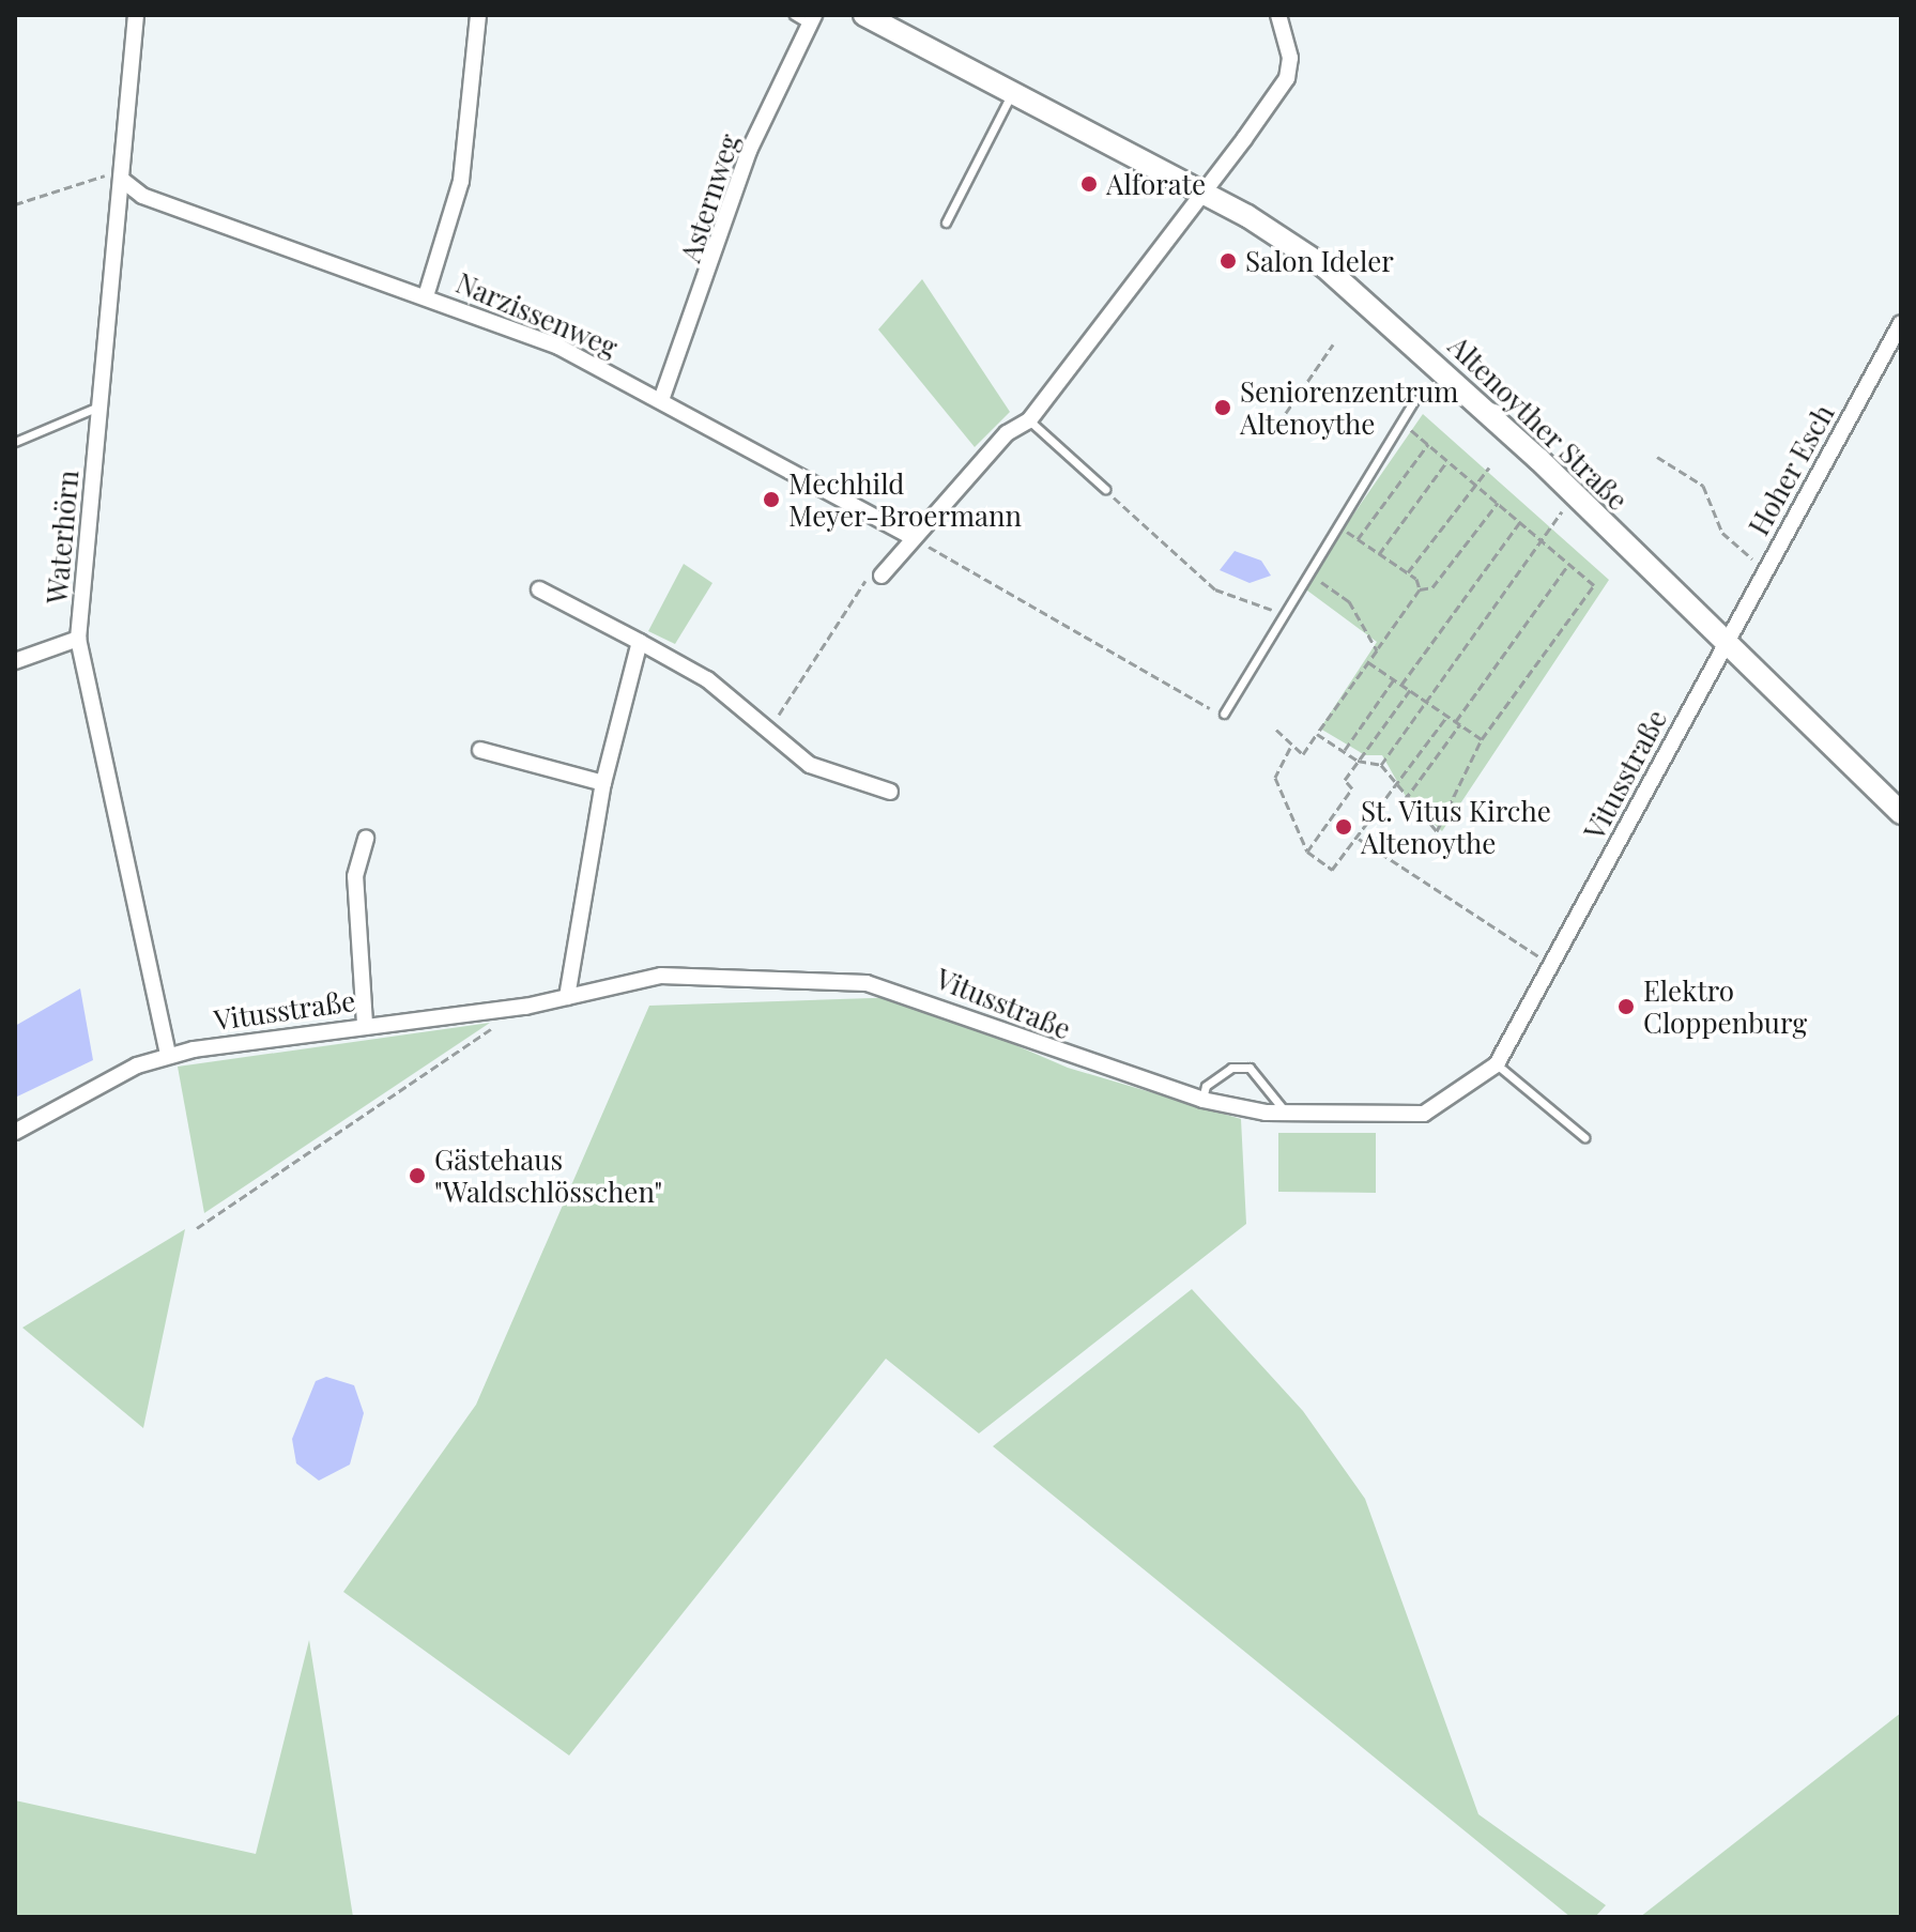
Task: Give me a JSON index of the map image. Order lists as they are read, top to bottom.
{
  "streets": {
    "main road": ["Altenoyther Straße"],
    "street": [
      "Asternweg",
      "Narzissenweg",
      "Hoher Esch",
      "Waterhörn",
      "Vitusstraße"
    ]
  },
  "crossings": [
    ["Asternweg", "Narzissenweg"],
    ["Narzissenweg", "Waterhörn"],
    ["Altenoyther Straße", "Hoher Esch"],
    ["Altenoyther Straße", "Vitusstraße"],
    ["Hoher Esch", "Vitusstraße"],
    ["Waterhörn", "Vitusstraße"]
  ],
  "places": [
    "Alforate",
    "Salon Ideler",
    "Seniorenzentrum Altenoythe",
    "Mechhild Meyer-Broermann",
    "St. Vitus Kirche Altenoythe",
    "Elektro Cloppenburg",
    "Gästehaus \"Waldschlösschen\""
  ]
}
